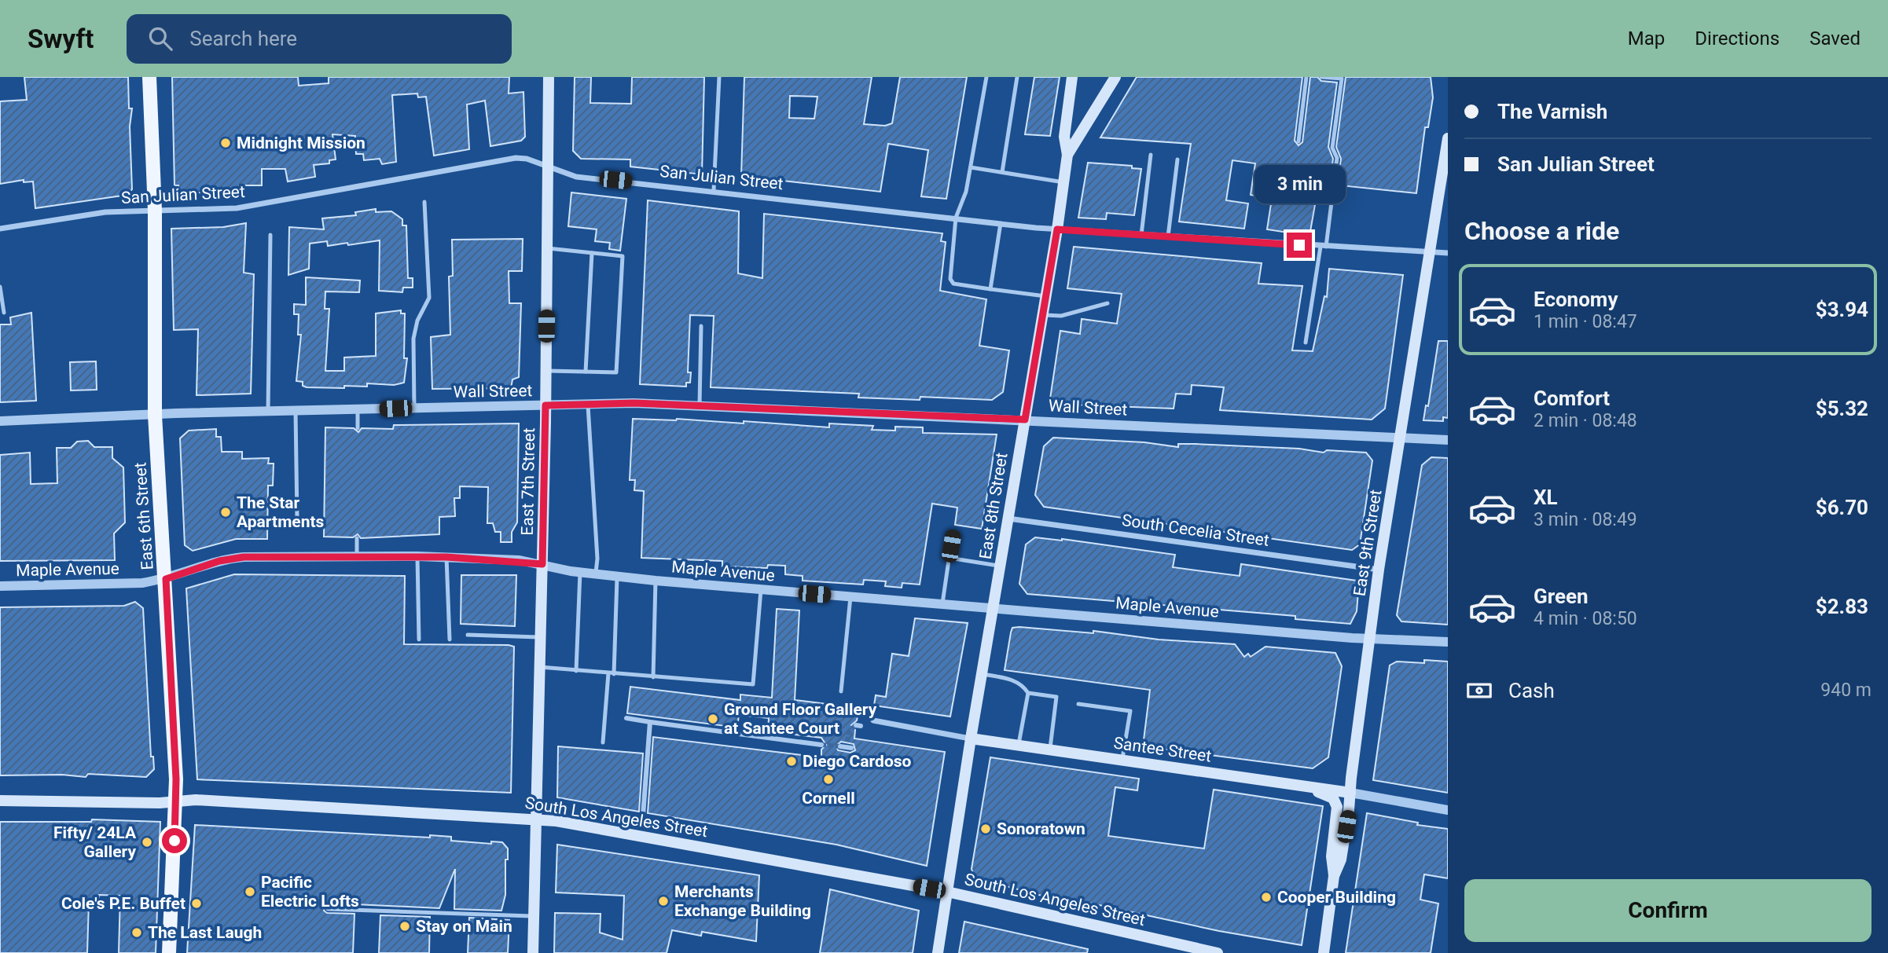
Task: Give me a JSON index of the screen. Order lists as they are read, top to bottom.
{
  "streets": {
    "main road": [
      "East 7th Street",
      "East 8th Street",
      "East 6th Street",
      "East 9th Street",
      "Santee Street",
      "South Los Angeles Street"
    ],
    "street": [
      "San Julian Street",
      "Wall Street",
      "South Cecelia Street",
      "Maple Avenue"
    ]
  },
  "crossings": [
    ["San Julian Street", "East 7th Street"],
    ["San Julian Street", "East 8th Street"],
    ["San Julian Street", "East 6th Street"],
    ["San Julian Street", "East 9th Street"],
    ["Wall Street", "East 7th Street"],
    ["Wall Street", "East 8th Street"],
    ["Wall Street", "East 6th Street"],
    ["Wall Street", "East 9th Street"],
    ["East 7th Street", "Maple Avenue"],
    ["East 7th Street", "South Los Angeles Street"],
    ["East 8th Street", "South Cecelia Street"],
    ["East 8th Street", "Maple Avenue"],
    ["East 8th Street", "Santee Street"],
    ["East 8th Street", "South Los Angeles Street"],
    ["East 6th Street", "Maple Avenue"],
    ["East 6th Street", "South Los Angeles Street"],
    ["South Cecelia Street", "East 9th Street"],
    ["East 9th Street", "Maple Avenue"],
    ["East 9th Street", "Santee Street"]
  ],
  "places": [
    "Midnight Mission",
    "The Star Apartments",
    "Ground Floor Gallery at Santee Court",
    "Diego Cardoso",
    "Cornell",
    "Sonoratown",
    "Fifty/ 24LA Gallery",
    "Pacific Electric Lofts",
    "Cooper Building",
    "Merchants Exchange Building",
    "Cole's P.E. Buffet",
    "Stay on Main",
    "The Last Laugh"
  ],
  "page": {
    "header": "Swyft",
    "search": "Search here",
    "nav": ["Map", "Directions", "Saved"],
    "banner": ["The Varnish", "San Julian Street"],
    "bubble": "3 min",
    "heading": "Choose a ride",
    "list": [
      {
        "name": "Economy",
        "note": "1 min · 08:47",
        "value": "$3.94"
      },
      {
        "name": "Comfort",
        "note": "2 min · 08:48",
        "value": "$5.32"
      },
      {
        "name": "XL",
        "note": "3 min · 08:49",
        "value": "$6.70"
      },
      {
        "name": "Green",
        "note": "4 min · 08:50",
        "value": "$2.83"
      }
    ],
    "pay": ["Cash", "940 m"],
    "buttons": "Confirm"
  }
}
